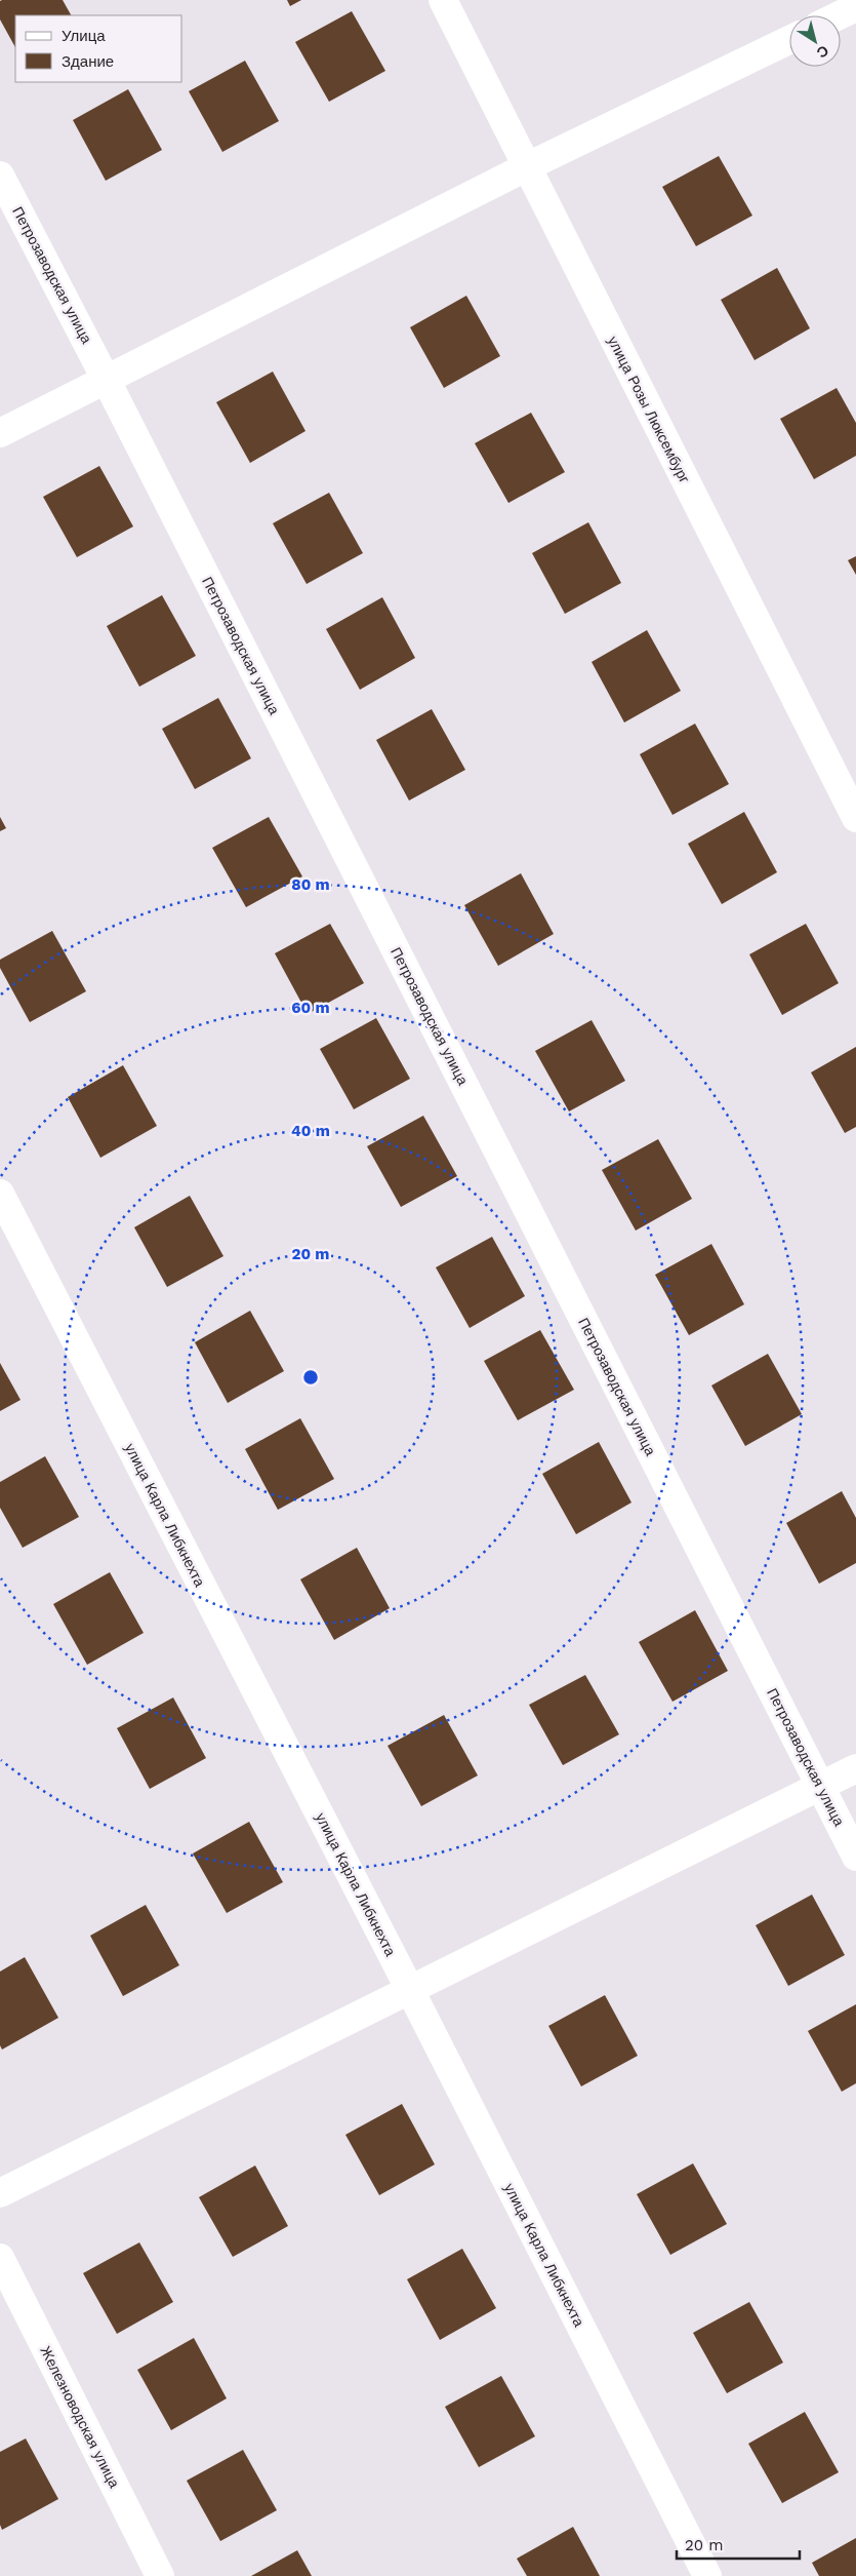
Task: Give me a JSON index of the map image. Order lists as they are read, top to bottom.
{
  "streets": {
    "street": [
      "Петрозаводская улица",
      "улица Розы Люксембург",
      "улица Карла Либкнехта",
      "Железноводская улица"
    ]
  },
  "legend": ["Улица", "Здание"],
  "scale_bar": "20 m",
  "north": "bottom right",
  "rings": [
    "80 m",
    "60 m",
    "40 m",
    "20 m"
  ]
}
